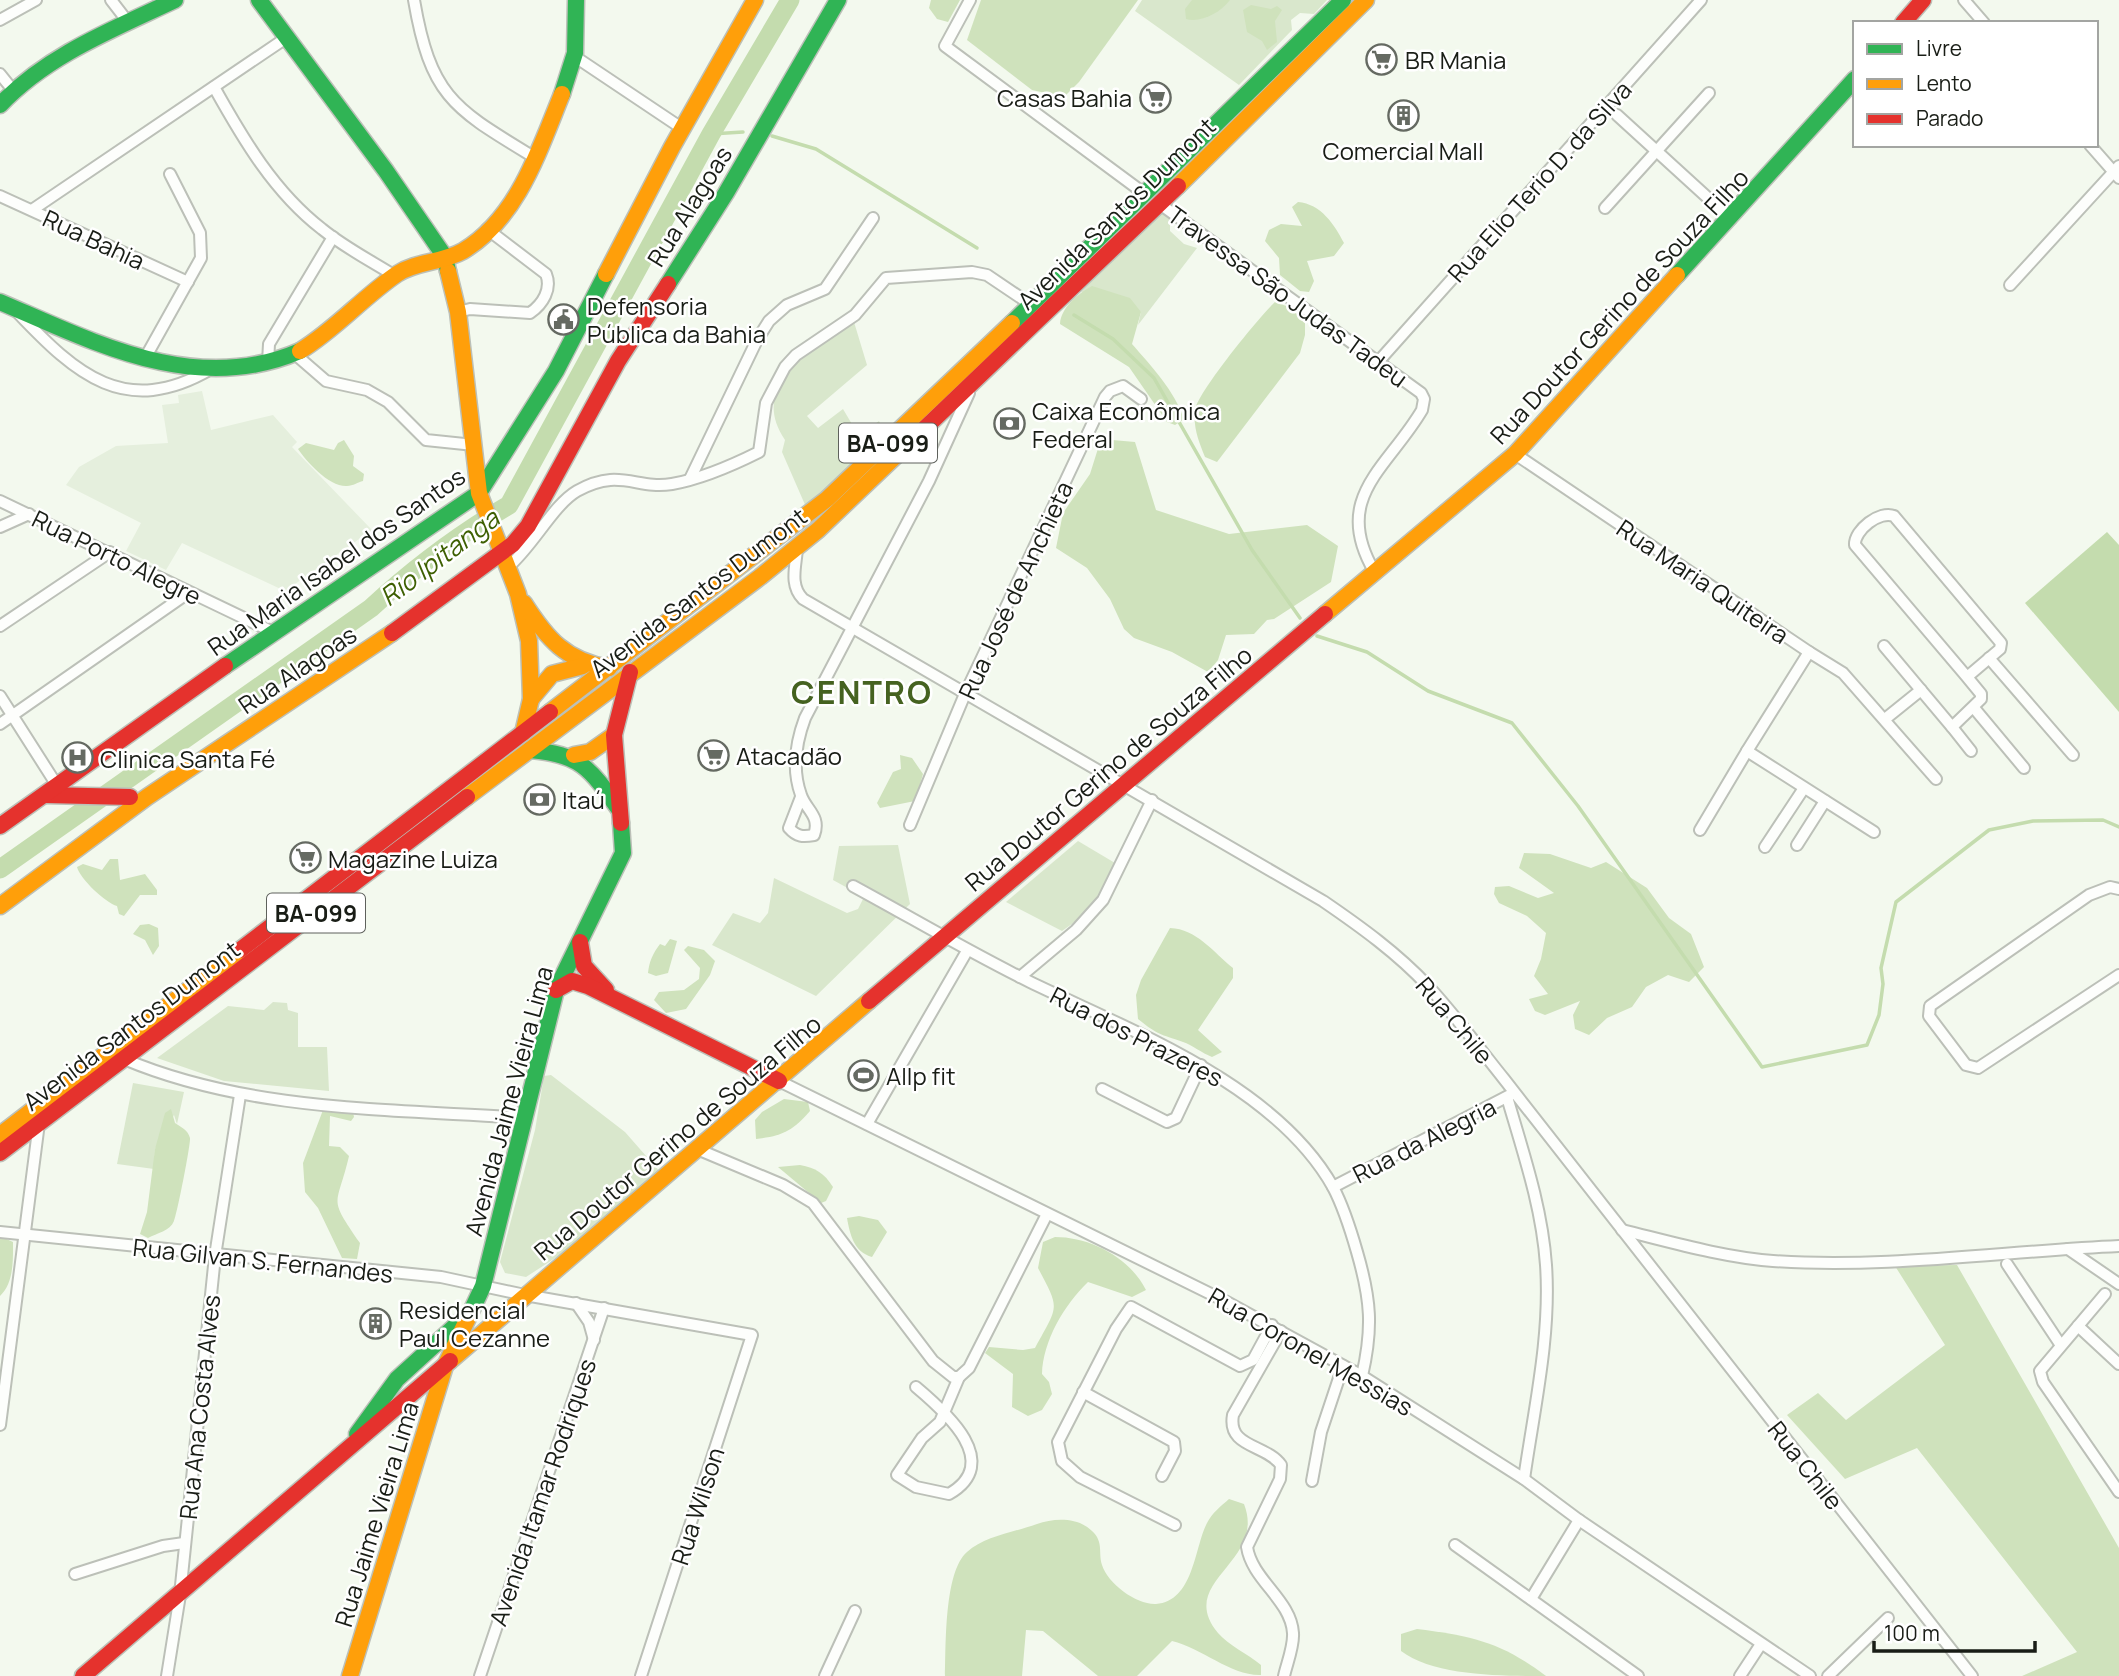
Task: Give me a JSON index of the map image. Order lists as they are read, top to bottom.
{
  "streets": {
    "main road": [
      "Rua Alagoas",
      "Avenida Santos Dumont",
      "Rua Doutor Gerino de Souza Filho",
      "BA-099",
      "Rua Maria Isabel dos Santos",
      "Avenida Jaime Vieira Lima",
      "Rua Jaime Vieira Lima"
    ],
    "street": [
      "Rua Elio Terio D. da Silva",
      "Rua Bahia",
      "Travessa São Judas Tadeu",
      "Rua Porto Alegre",
      "Rua Maria Quiteira",
      "Rua José de Anchieta",
      "Rua Chile",
      "Rua dos Prazeres",
      "Rua da Alegria",
      "Rua Gilvan S. Fernandes",
      "Rua Coronel Messias",
      "Rua Ana Costa Alves",
      "Avenida Itamar Rodriques",
      "Rua Wilson"
    ]
  },
  "crossings": [
    ["Rua Elio Terio D. da Silva", "Travessa São Judas Tadeu"],
    ["Avenida Santos Dumont", "Travessa São Judas Tadeu"],
    ["Avenida Santos Dumont", "Rua Chile"],
    ["Avenida Santos Dumont", "Avenida Jaime Vieira Lima"],
    ["Travessa São Judas Tadeu", "Rua Doutor Gerino de Souza Filho"],
    ["Rua Doutor Gerino de Souza Filho", "Rua Maria Quiteira"],
    ["Rua Doutor Gerino de Souza Filho", "Rua Chile"],
    ["Rua Doutor Gerino de Souza Filho", "Rua dos Prazeres"],
    ["Rua Doutor Gerino de Souza Filho", "Avenida Jaime Vieira Lima"],
    ["Rua Doutor Gerino de Souza Filho", "Rua Gilvan S. Fernandes"],
    ["Rua Doutor Gerino de Souza Filho", "Rua Coronel Messias"],
    ["Rua Doutor Gerino de Souza Filho", "Rua Ana Costa Alves"],
    ["Rua Doutor Gerino de Souza Filho", "Rua Jaime Vieira Lima"],
    ["Rua Porto Alegre", "Rua Maria Isabel dos Santos"],
    ["Rua José de Anchieta", "Rua Chile"],
    ["Rua Chile", "Rua da Alegria"],
    ["Rua dos Prazeres", "Rua da Alegria"],
    ["Rua dos Prazeres", "Rua Coronel Messias"],
    ["Avenida Jaime Vieira Lima", "Rua Gilvan S. Fernandes"],
    ["Avenida Jaime Vieira Lima", "Rua Jaime Vieira Lima"],
    ["Rua Gilvan S. Fernandes", "Rua Ana Costa Alves"],
    ["Rua Gilvan S. Fernandes", "Avenida Itamar Rodriques"],
    ["Rua Gilvan S. Fernandes", "Rua Wilson"]
  ],
  "districts": ["CENTRO"],
  "water": ["Rio Ipitanga"],
  "places": {
    "supermarket": [
      "BR Mania",
      "Casas Bahia",
      "Atacadão",
      "Magazine Luiza"
    ],
    "building": ["Comercial Mall", "Residencial Paul Cezanne"],
    "public building": ["Defensoria Pública da Bahia"],
    "bank": ["Caixa Econômica Federal", "Itaú"],
    "hospital": ["Clinica Santa Fé"],
    "sports": ["Allp fit"]
  },
  "legend": ["Livre", "Lento", "Parado"],
  "scale_bar": "100 m"
}
